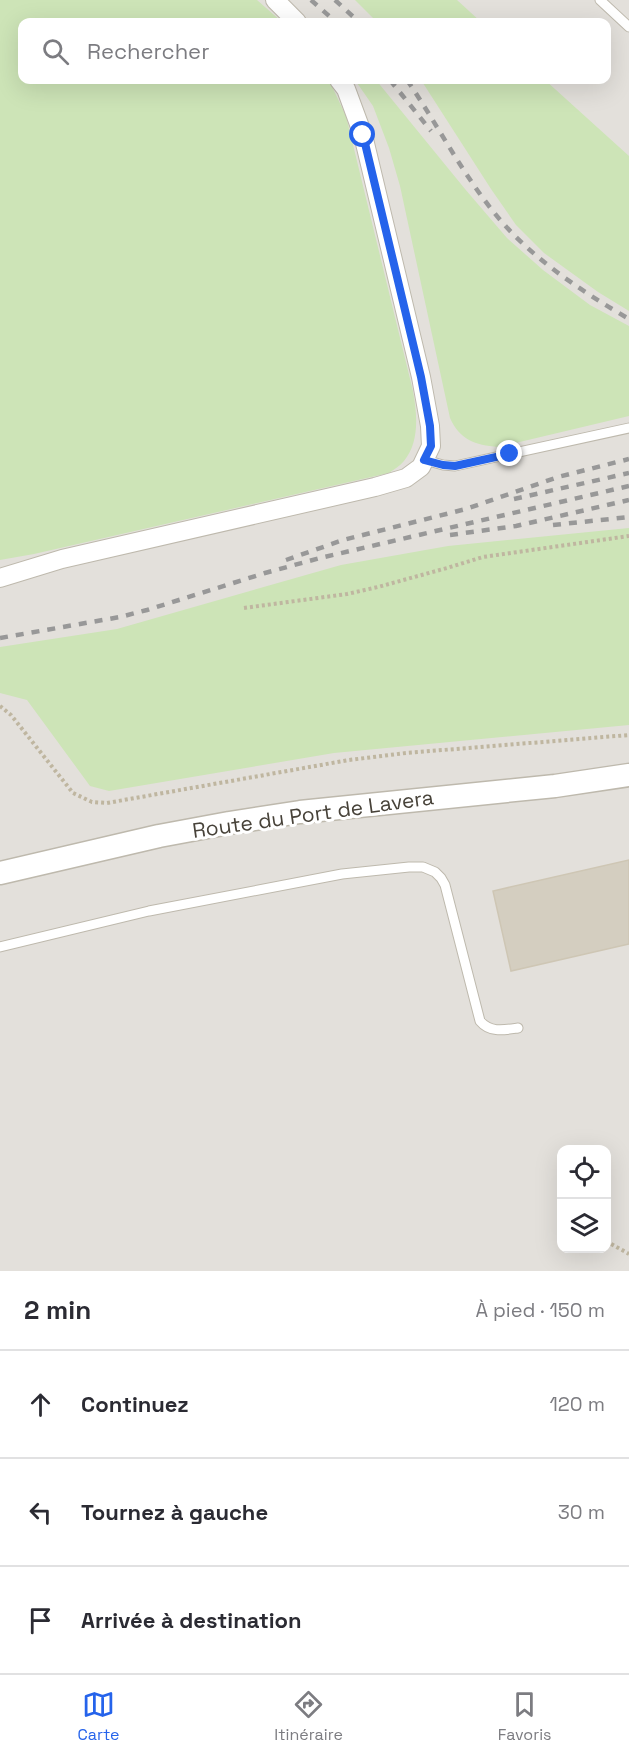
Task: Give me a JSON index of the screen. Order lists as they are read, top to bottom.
{
  "streets": {
    "street": ["Route du Port de Lavera"]
  },
  "page": {
    "search": "Rechercher",
    "heading": ["2 min", "À pied · 150 m"],
    "list": [
      ["Continuez", "120 m"],
      ["Tournez à gauche", "30 m"],
      "Arrivée à destination"
    ],
    "nav": ["Carte", "Itinéraire", "Favoris"]
  }
}
